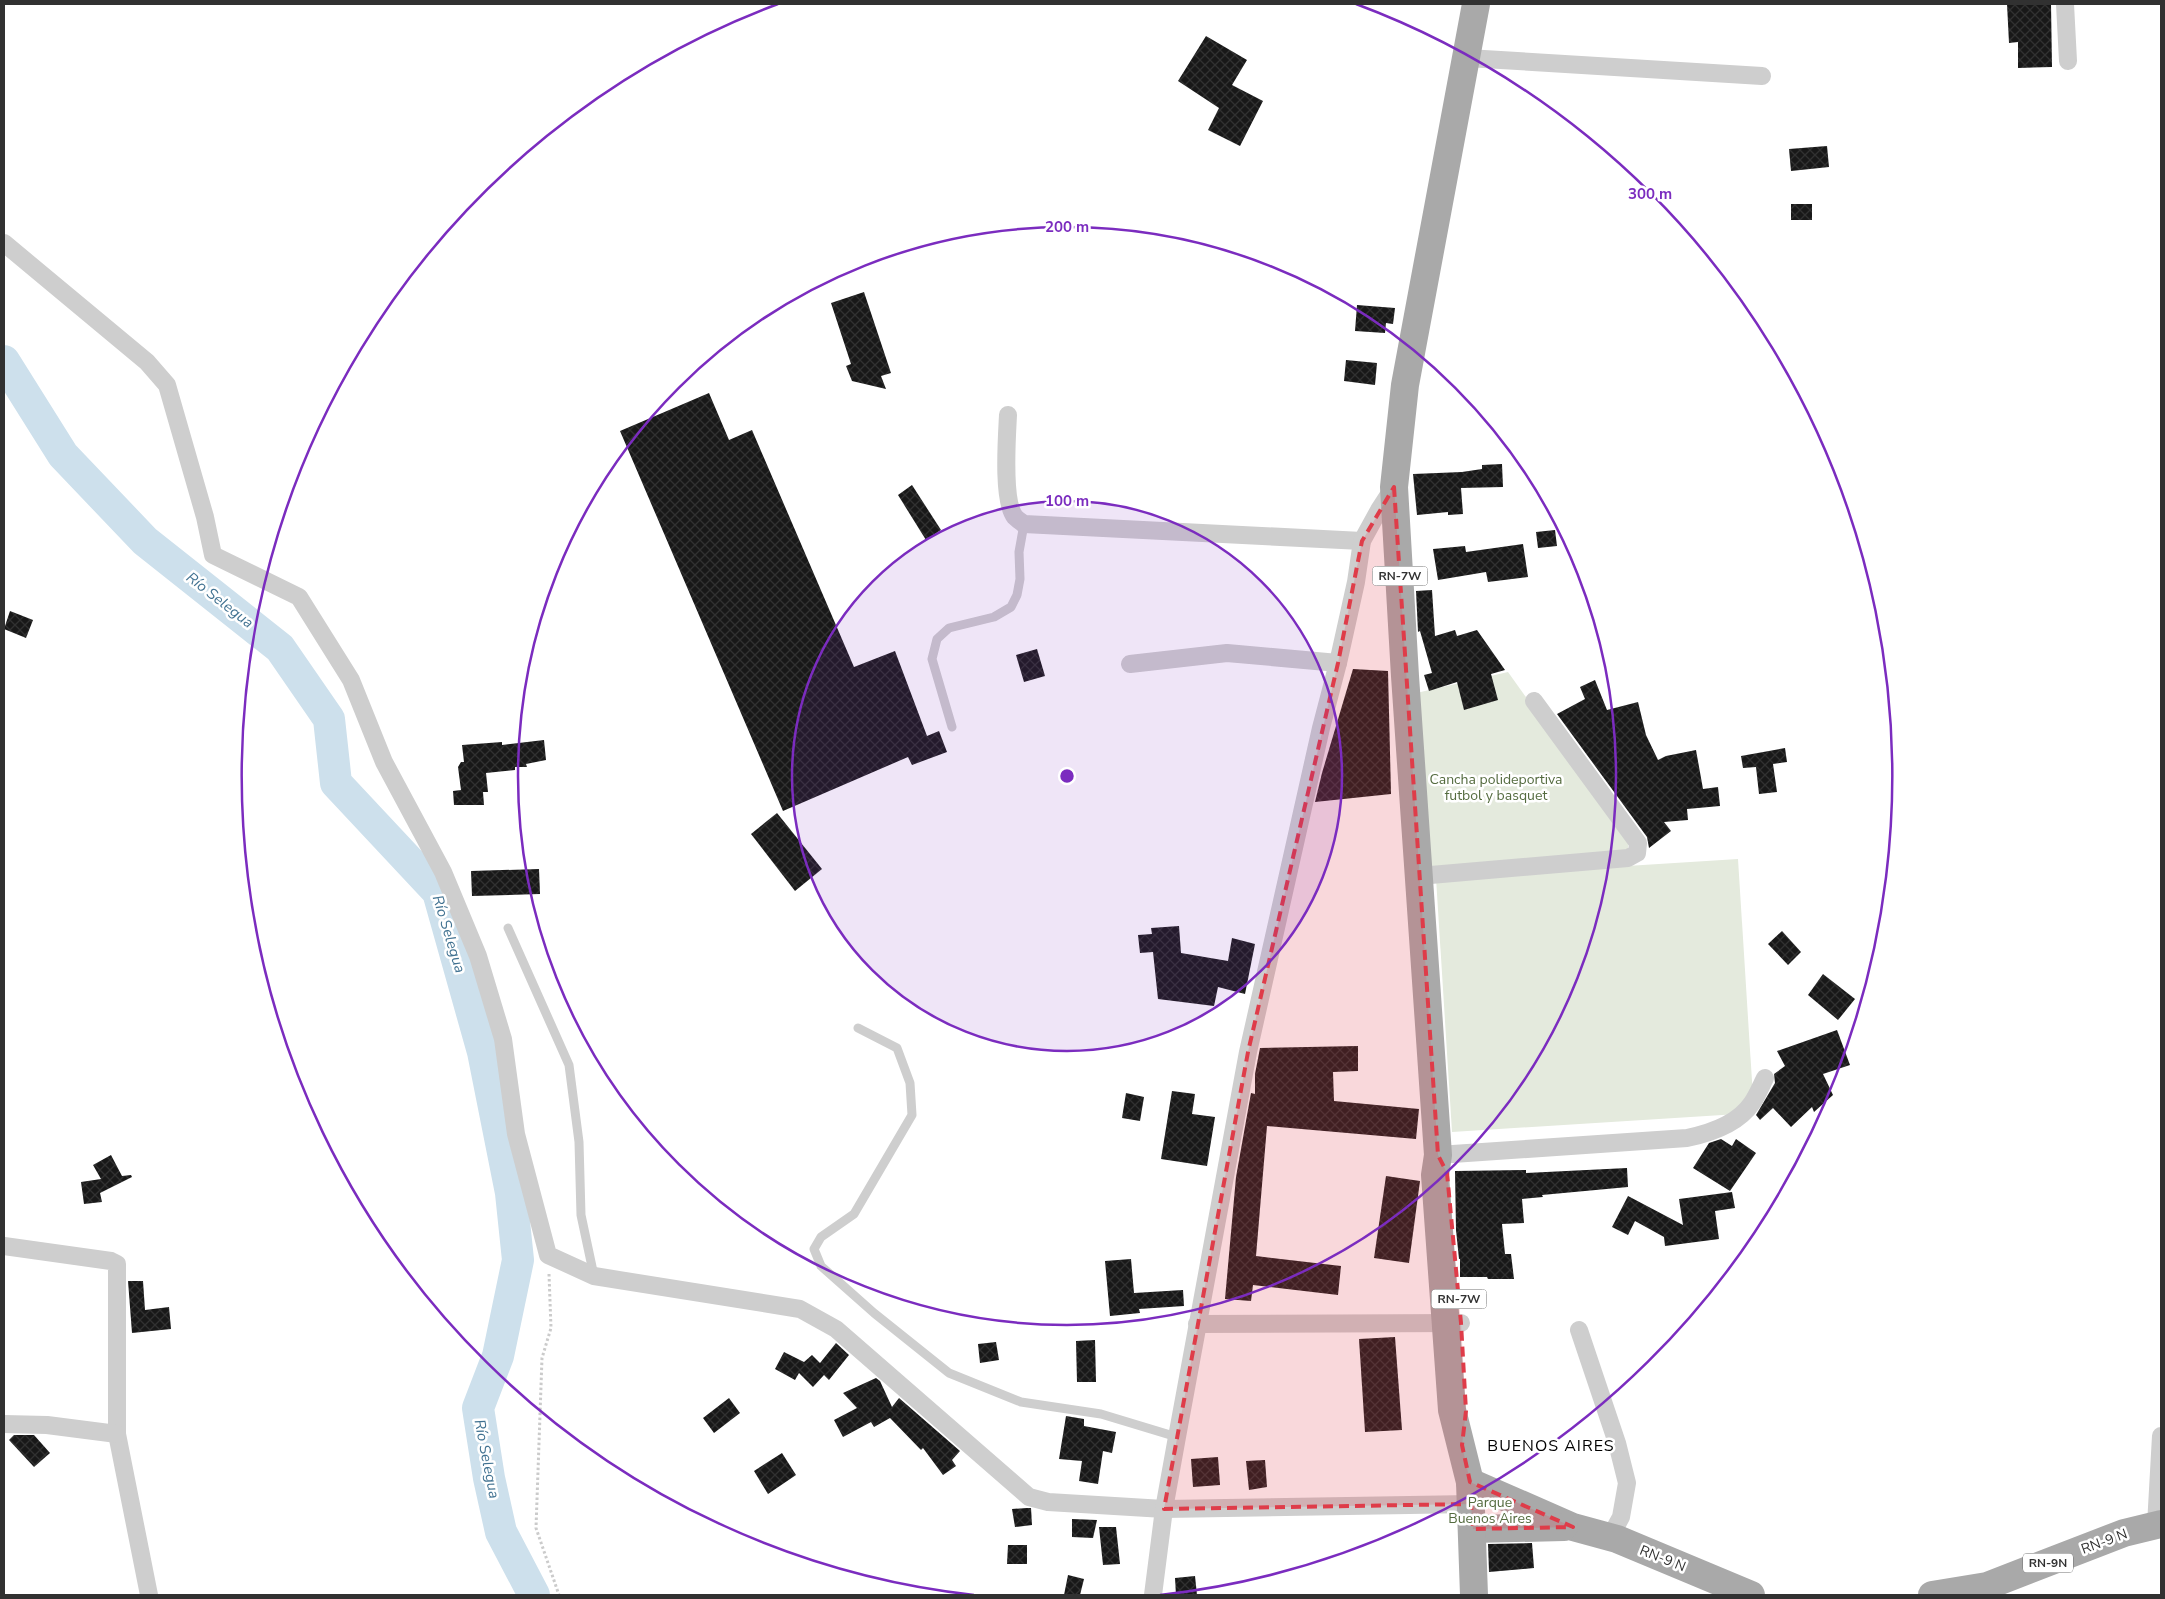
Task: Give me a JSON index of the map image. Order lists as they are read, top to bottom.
{
  "streets": {
    "main road": ["RN-7W", "RN-9 N", "RN-9N"]
  },
  "crossings": [
    ["RN-7W", "RN-9 N"]
  ],
  "districts": ["BUENOS AIRES"],
  "water": ["Río Selegua"],
  "parks": ["Cancha polideportiva futbol y basquet", "Parque Buenos Aires"],
  "rings": ["300 m", "200 m", "100 m"]
}
